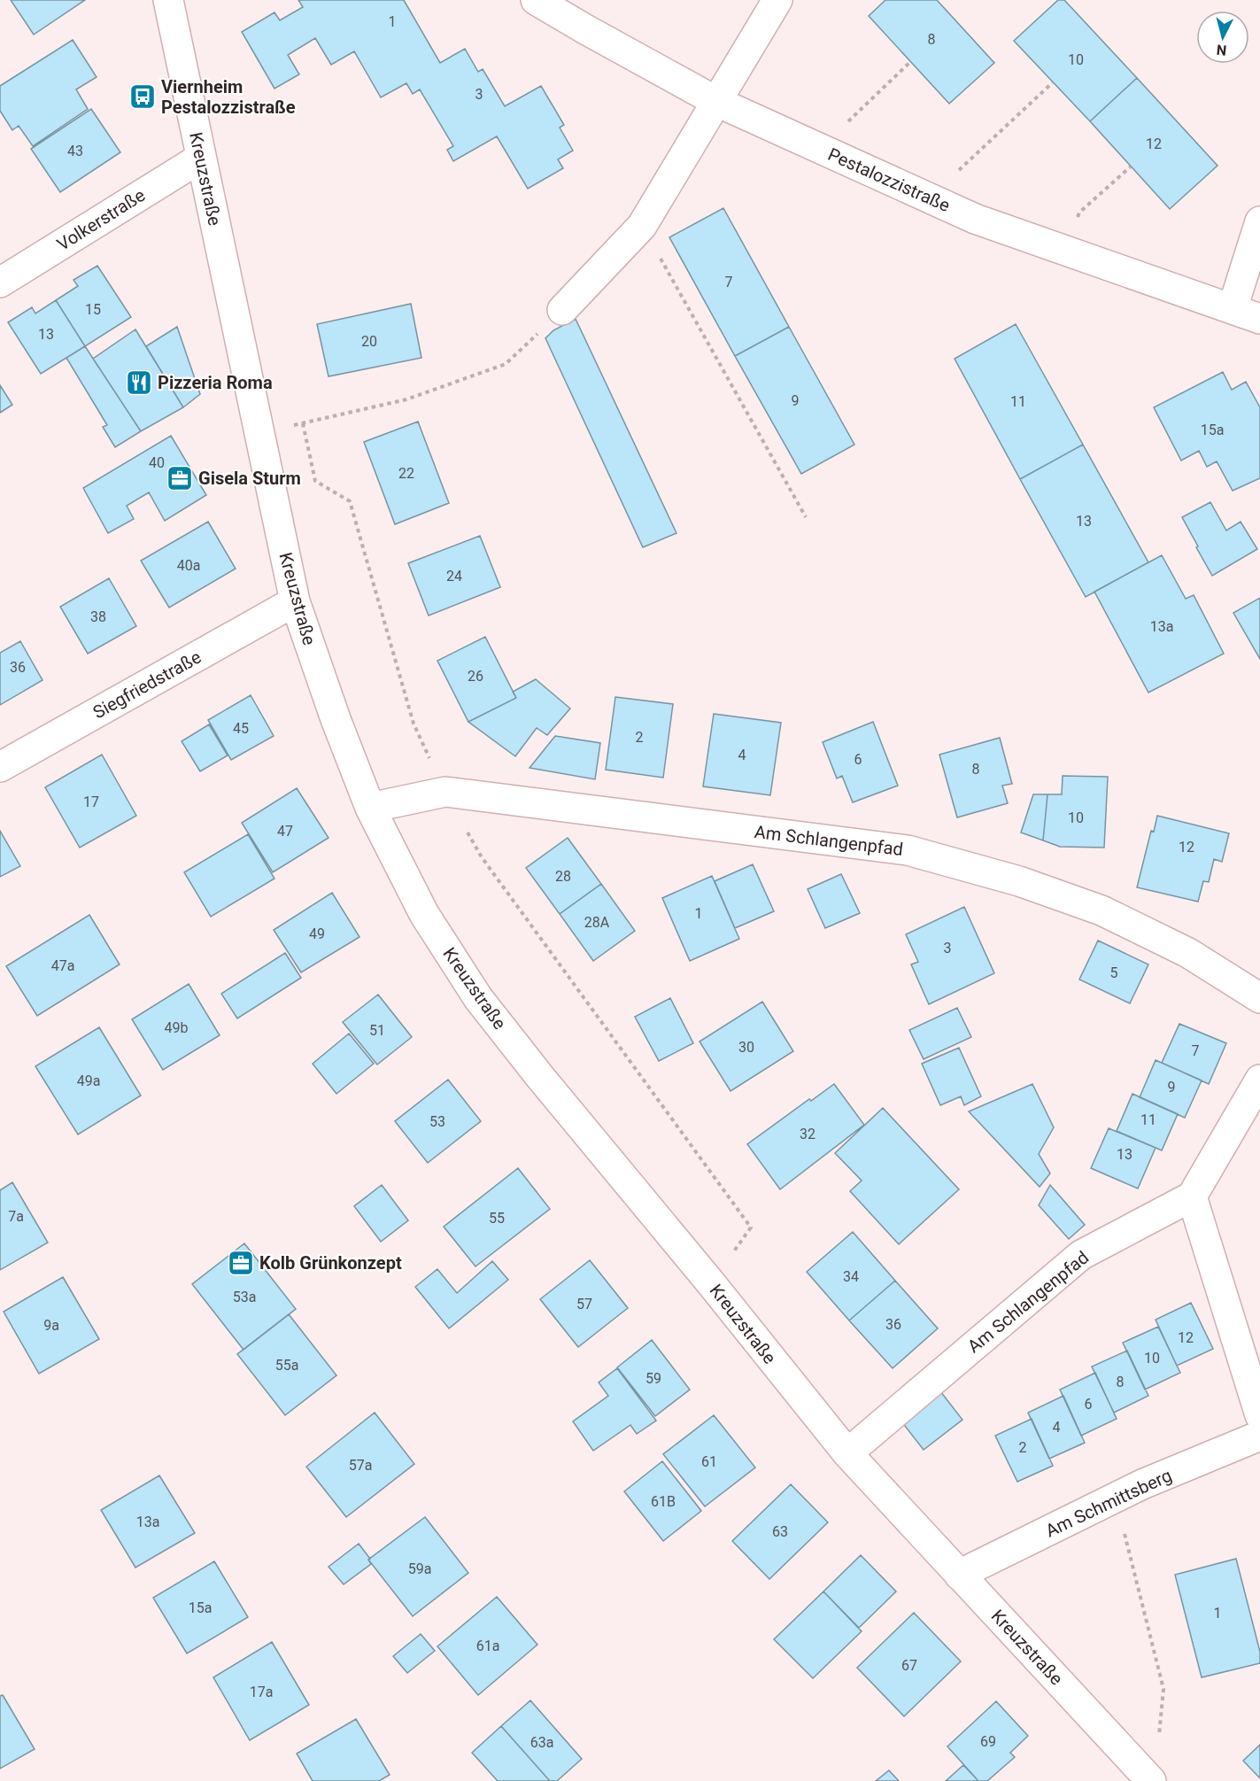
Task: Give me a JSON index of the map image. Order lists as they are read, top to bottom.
{
  "streets": {
    "street": [
      "Kreuzstraße",
      "Pestalozzistraße",
      "Volkerstraße",
      "Siegfriedstraße",
      "Am Schlangenpfad",
      "Am Schmittsberg"
    ]
  },
  "crossings": [
    ["Kreuzstraße", "Volkerstraße"],
    ["Kreuzstraße", "Siegfriedstraße"],
    ["Kreuzstraße", "Am Schlangenpfad"],
    ["Kreuzstraße", "Am Schmittsberg"]
  ],
  "places": {
    "bus stop": ["Viernheim Pestalozzistraße"],
    "restaurant": ["Pizzeria Roma"],
    "office": ["Gisela Sturm", "Kolb Grünkonzept"]
  },
  "house_numbers": [
    "1",
    "8",
    "10",
    "3",
    "12",
    "43",
    "7",
    "15",
    "13",
    "20",
    "9",
    "11",
    "15a",
    "40",
    "22",
    "13",
    "40a",
    "24",
    "38",
    "13a",
    "36",
    "26",
    "45",
    "2",
    "4",
    "6",
    "8",
    "17",
    "10",
    "47",
    "12",
    "28",
    "1",
    "28A",
    "49",
    "3",
    "47a",
    "5",
    "49b",
    "51",
    "30",
    "7",
    "49a",
    "9",
    "11",
    "53",
    "32",
    "13",
    "7a",
    "55",
    "34",
    "53a",
    "57",
    "36",
    "9a",
    "12",
    "10",
    "55a",
    "59",
    "8",
    "6",
    "4",
    "2",
    "61",
    "57a",
    "61B",
    "13a",
    "63",
    "59a",
    "15a",
    "1",
    "61a",
    "67",
    "17a",
    "69",
    "63a"
  ],
  "north": "bottom"
}
